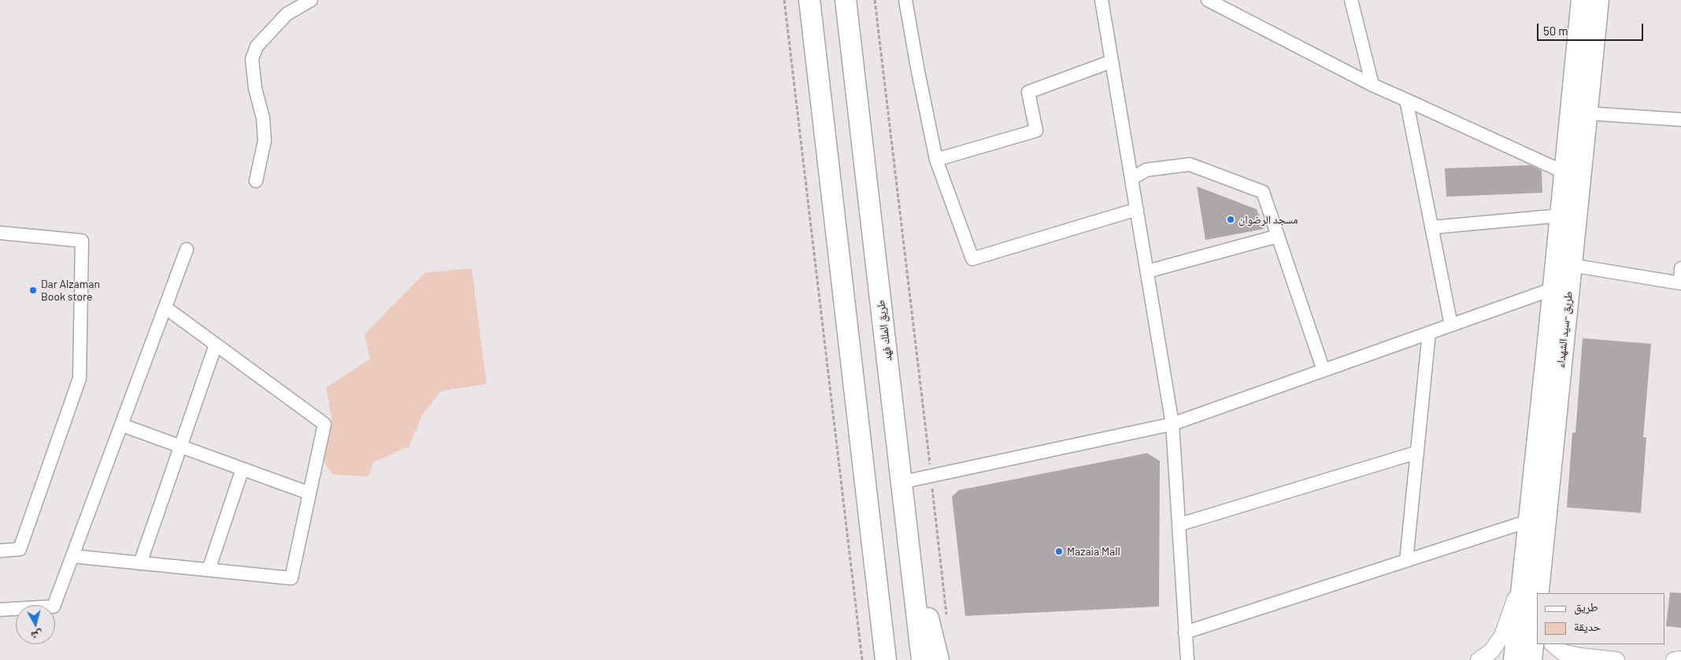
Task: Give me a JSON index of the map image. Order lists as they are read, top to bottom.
{
  "streets": {
    "main road": ["طريق -سيد الشهداء", "طريق الملك فهد"]
  },
  "places": ["مسجد الرضوان", "Dar Alzaman Book store", "Mazaia Mall"],
  "legend": ["طريق", "حديقة"],
  "scale_bar": "50 m",
  "north": "bottom"
}
